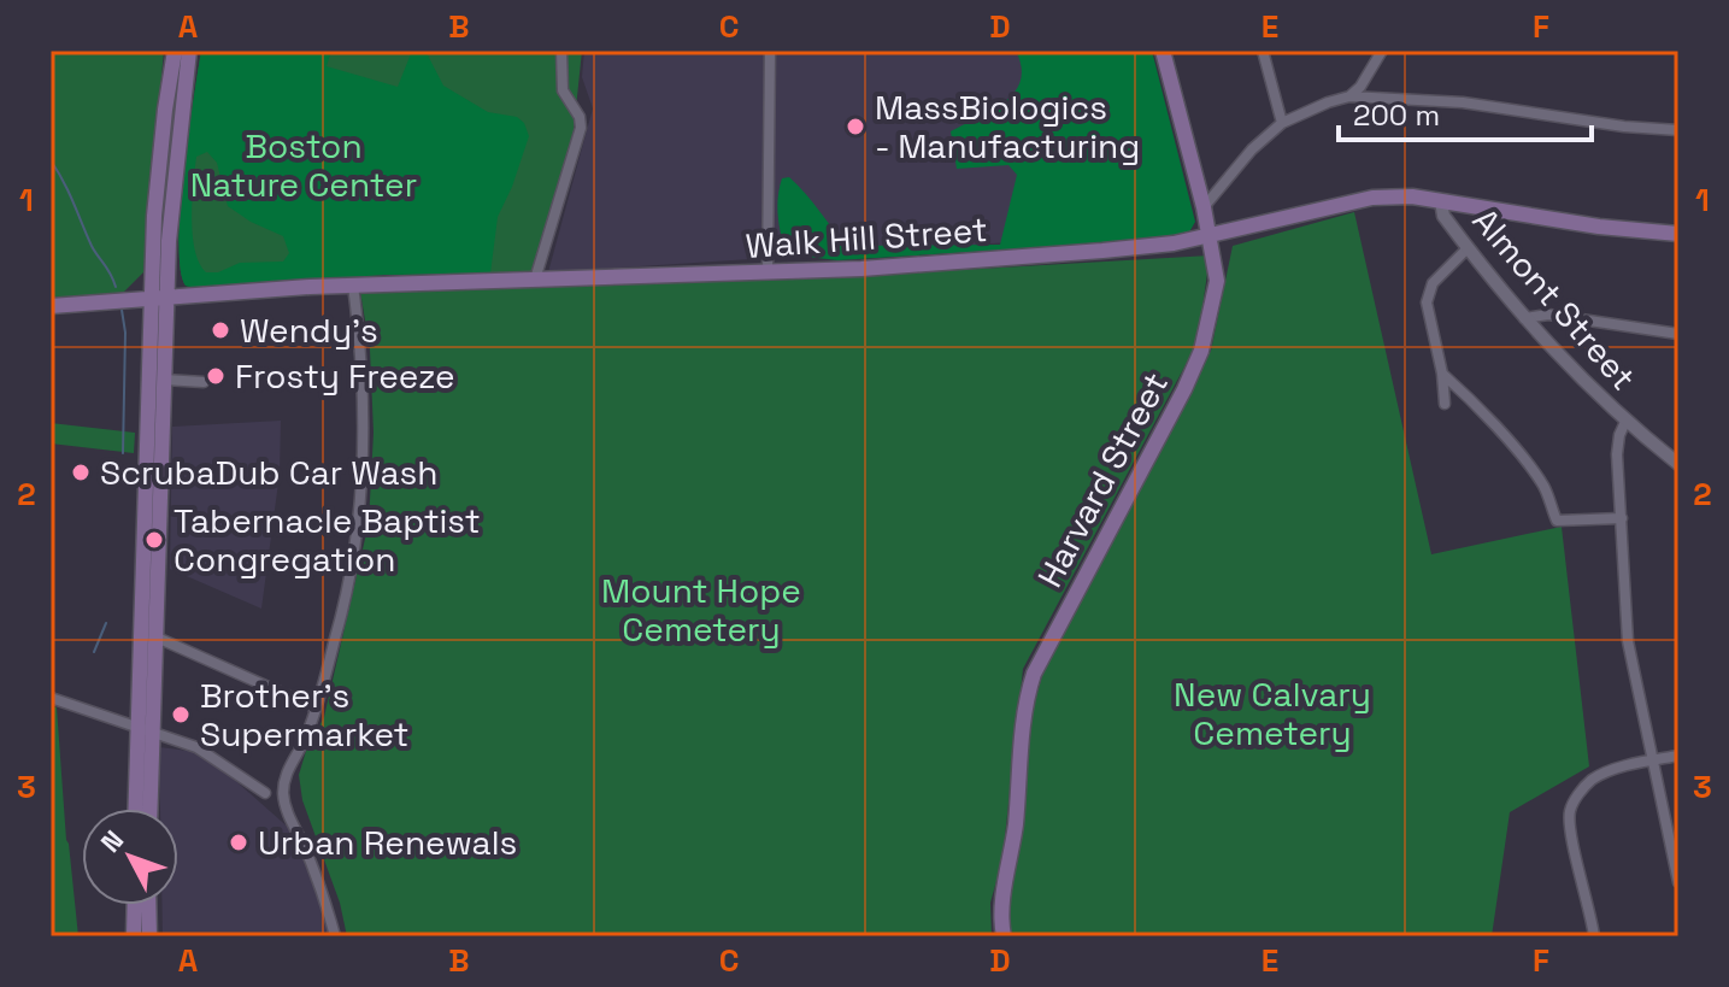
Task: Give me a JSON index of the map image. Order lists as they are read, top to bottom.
{
  "streets": {
    "main road": ["Walk Hill Street", "Harvard Street"],
    "street": ["Almont Street"]
  },
  "crossings": [
    ["Walk Hill Street", "Almont Street"],
    ["Walk Hill Street", "Harvard Street"]
  ],
  "parks": ["Boston Nature Center", "Mount Hope Cemetery", "New Calvary Cemetery"],
  "places": [
    "MassBiologics - Manufacturing",
    "Wendy's",
    "Frosty Freeze",
    "ScrubaDub Car Wash",
    "Tabernacle Baptist Congregation",
    "Brother’s Supermarket",
    "Urban Renewals"
  ],
  "scale_bar": "200 m",
  "north": "top left",
  "grid": {
    "columns": [
      "A",
      "B",
      "C",
      "D",
      "E",
      "F"
    ],
    "rows": ["1", "2", "3"]
  }
}
